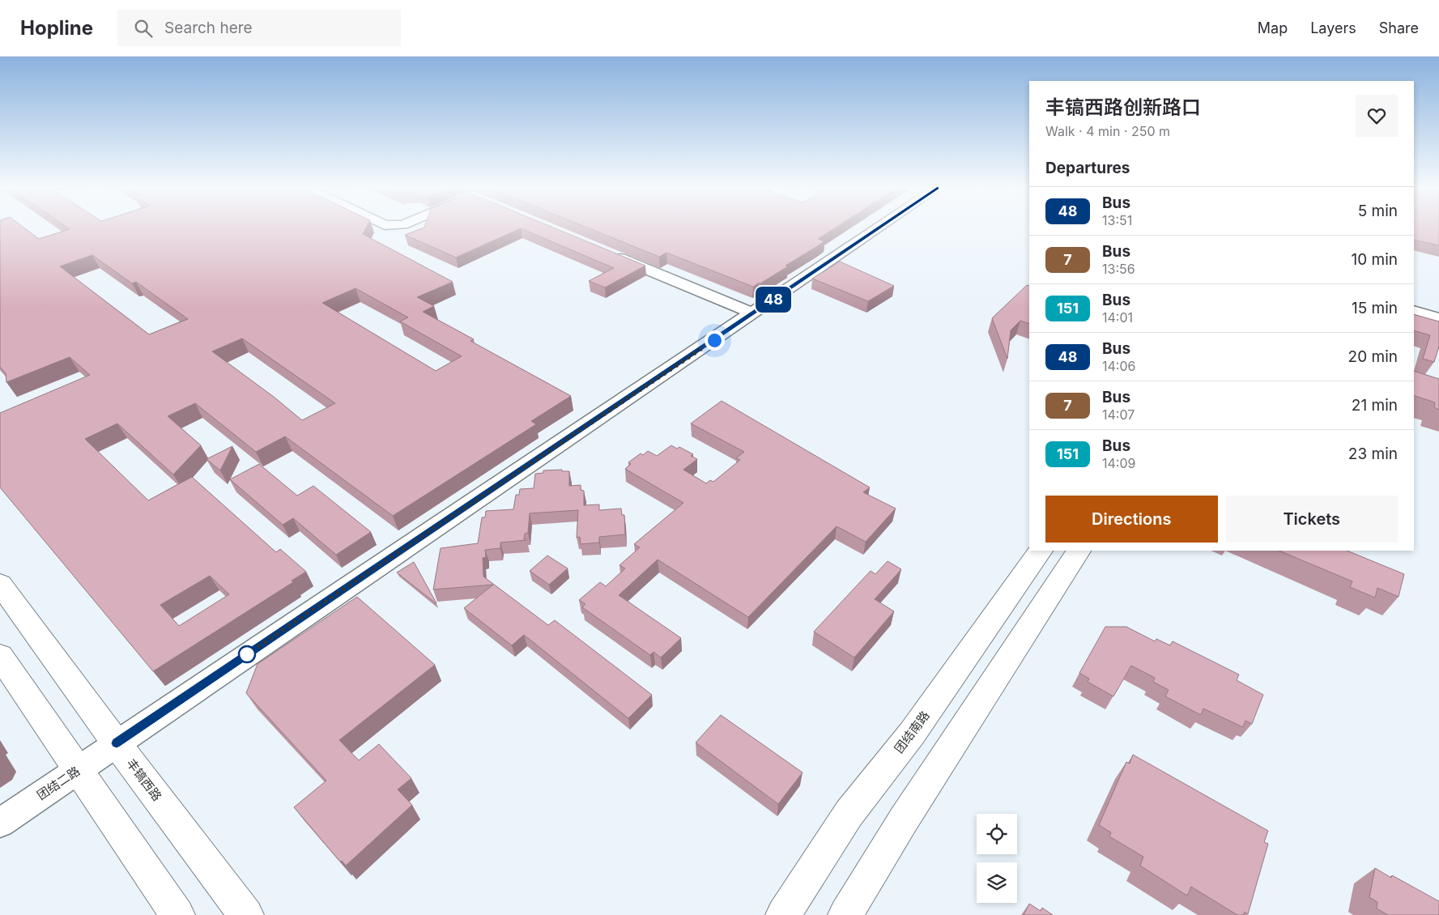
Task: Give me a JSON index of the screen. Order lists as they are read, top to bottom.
{
  "streets": {
    "main road": ["团结南路", "丰镐西路"],
    "street": ["团结二路"]
  },
  "crossings": [
    ["丰镐西路", "团结二路"]
  ],
  "lines": ["bus line 48"],
  "page": {
    "header": "Hopline",
    "search": "Search here",
    "nav": ["Map", "Layers", "Share"],
    "on_map": "48",
    "heading": [
      ["丰镐西路创新路口", "Walk · 4 min · 250 m"],
      "Departures"
    ],
    "list": [
      {
        "mark": "48",
        "name": "Bus",
        "note": "13:51",
        "value": "5 min"
      },
      {
        "mark": "7",
        "name": "Bus",
        "note": "13:56",
        "value": "10 min"
      },
      {
        "mark": "151",
        "name": "Bus",
        "note": "14:01",
        "value": "15 min"
      },
      {
        "mark": "48",
        "name": "Bus",
        "note": "14:06",
        "value": "20 min"
      },
      {
        "mark": "7",
        "name": "Bus",
        "note": "14:07",
        "value": "21 min"
      },
      {
        "mark": "151",
        "name": "Bus",
        "note": "14:09",
        "value": "23 min"
      }
    ],
    "buttons": ["Directions", "Tickets"]
  }
}
